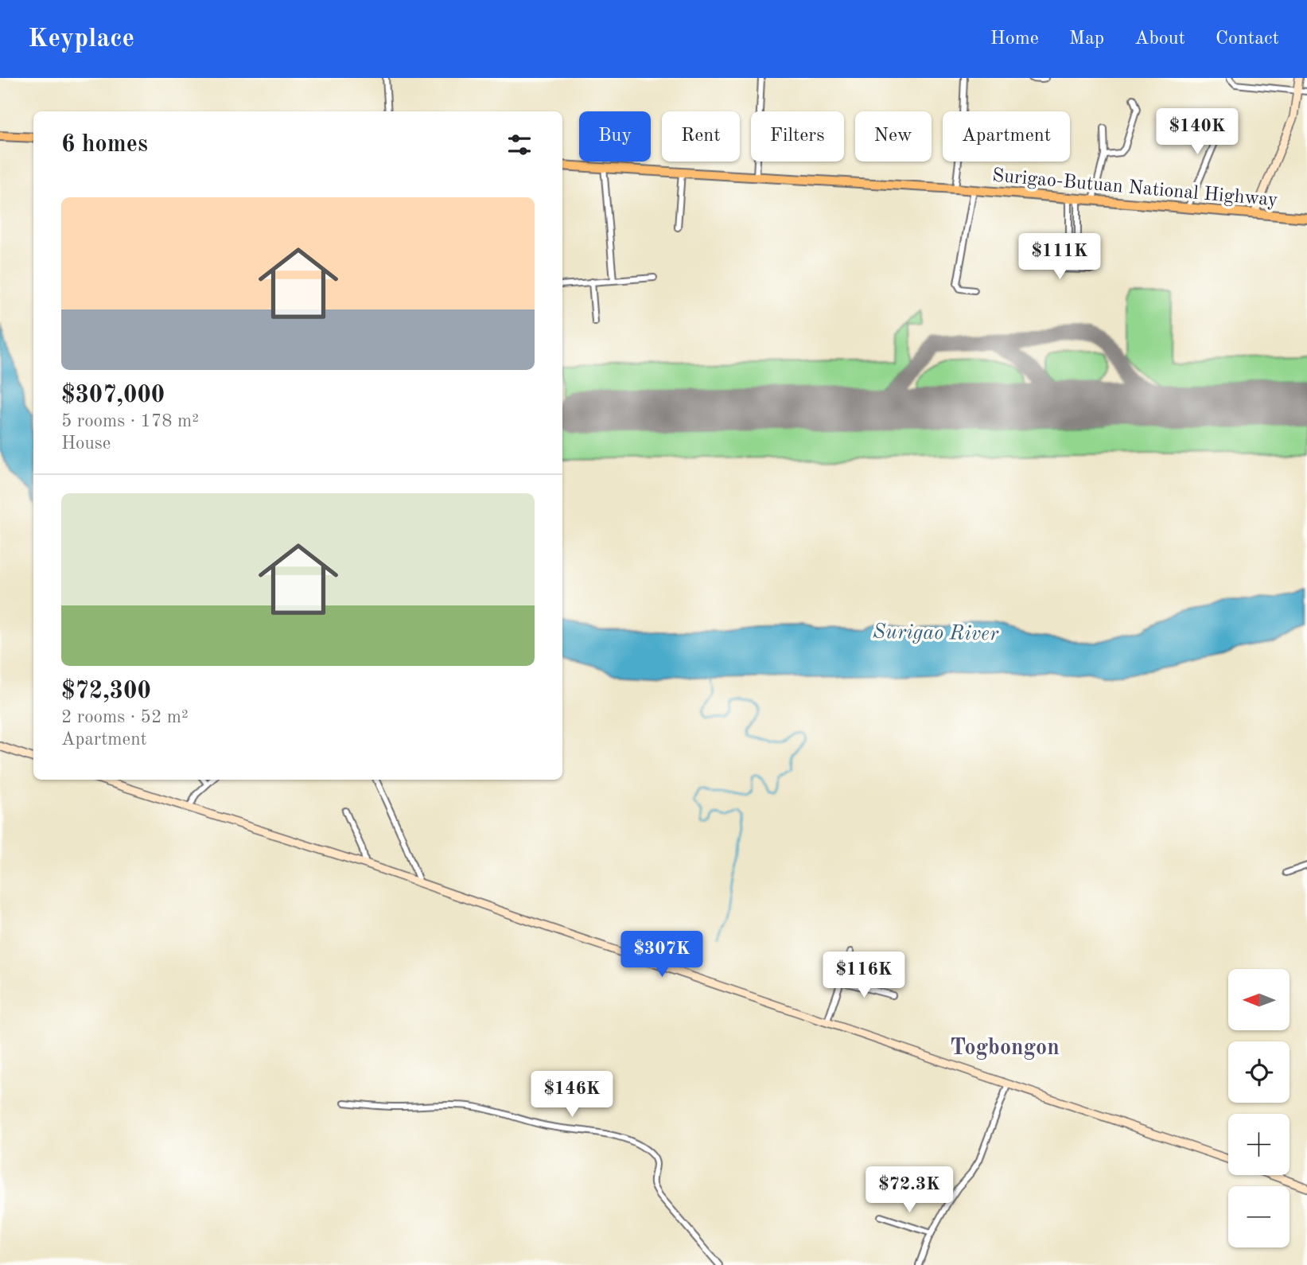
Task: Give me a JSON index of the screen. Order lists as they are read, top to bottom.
{
  "streets": {
    "highway": ["Surigao-Butuan National Highway"]
  },
  "districts": ["Togbongon"],
  "water": ["Surigao River"],
  "north": "left",
  "page": {
    "header": "Keyplace",
    "nav": [
      "Home",
      "Map",
      "About",
      "Contact"
    ],
    "price": [
      "$140K",
      "$111K",
      "$307K",
      "$116K",
      "$146K",
      "$72.3K"
    ],
    "chip": [
      "Buy",
      "Rent",
      "Filters",
      "New",
      "Apartment"
    ],
    "heading": "6 homes",
    "list": [
      {
        "name": "$307,000",
        "note": "5 rooms · 178 m² · House"
      },
      {
        "name": "$72,300",
        "note": "2 rooms · 52 m² · Apartment"
      }
    ],
    "map_buttons": ["+", "−"]
  }
}
